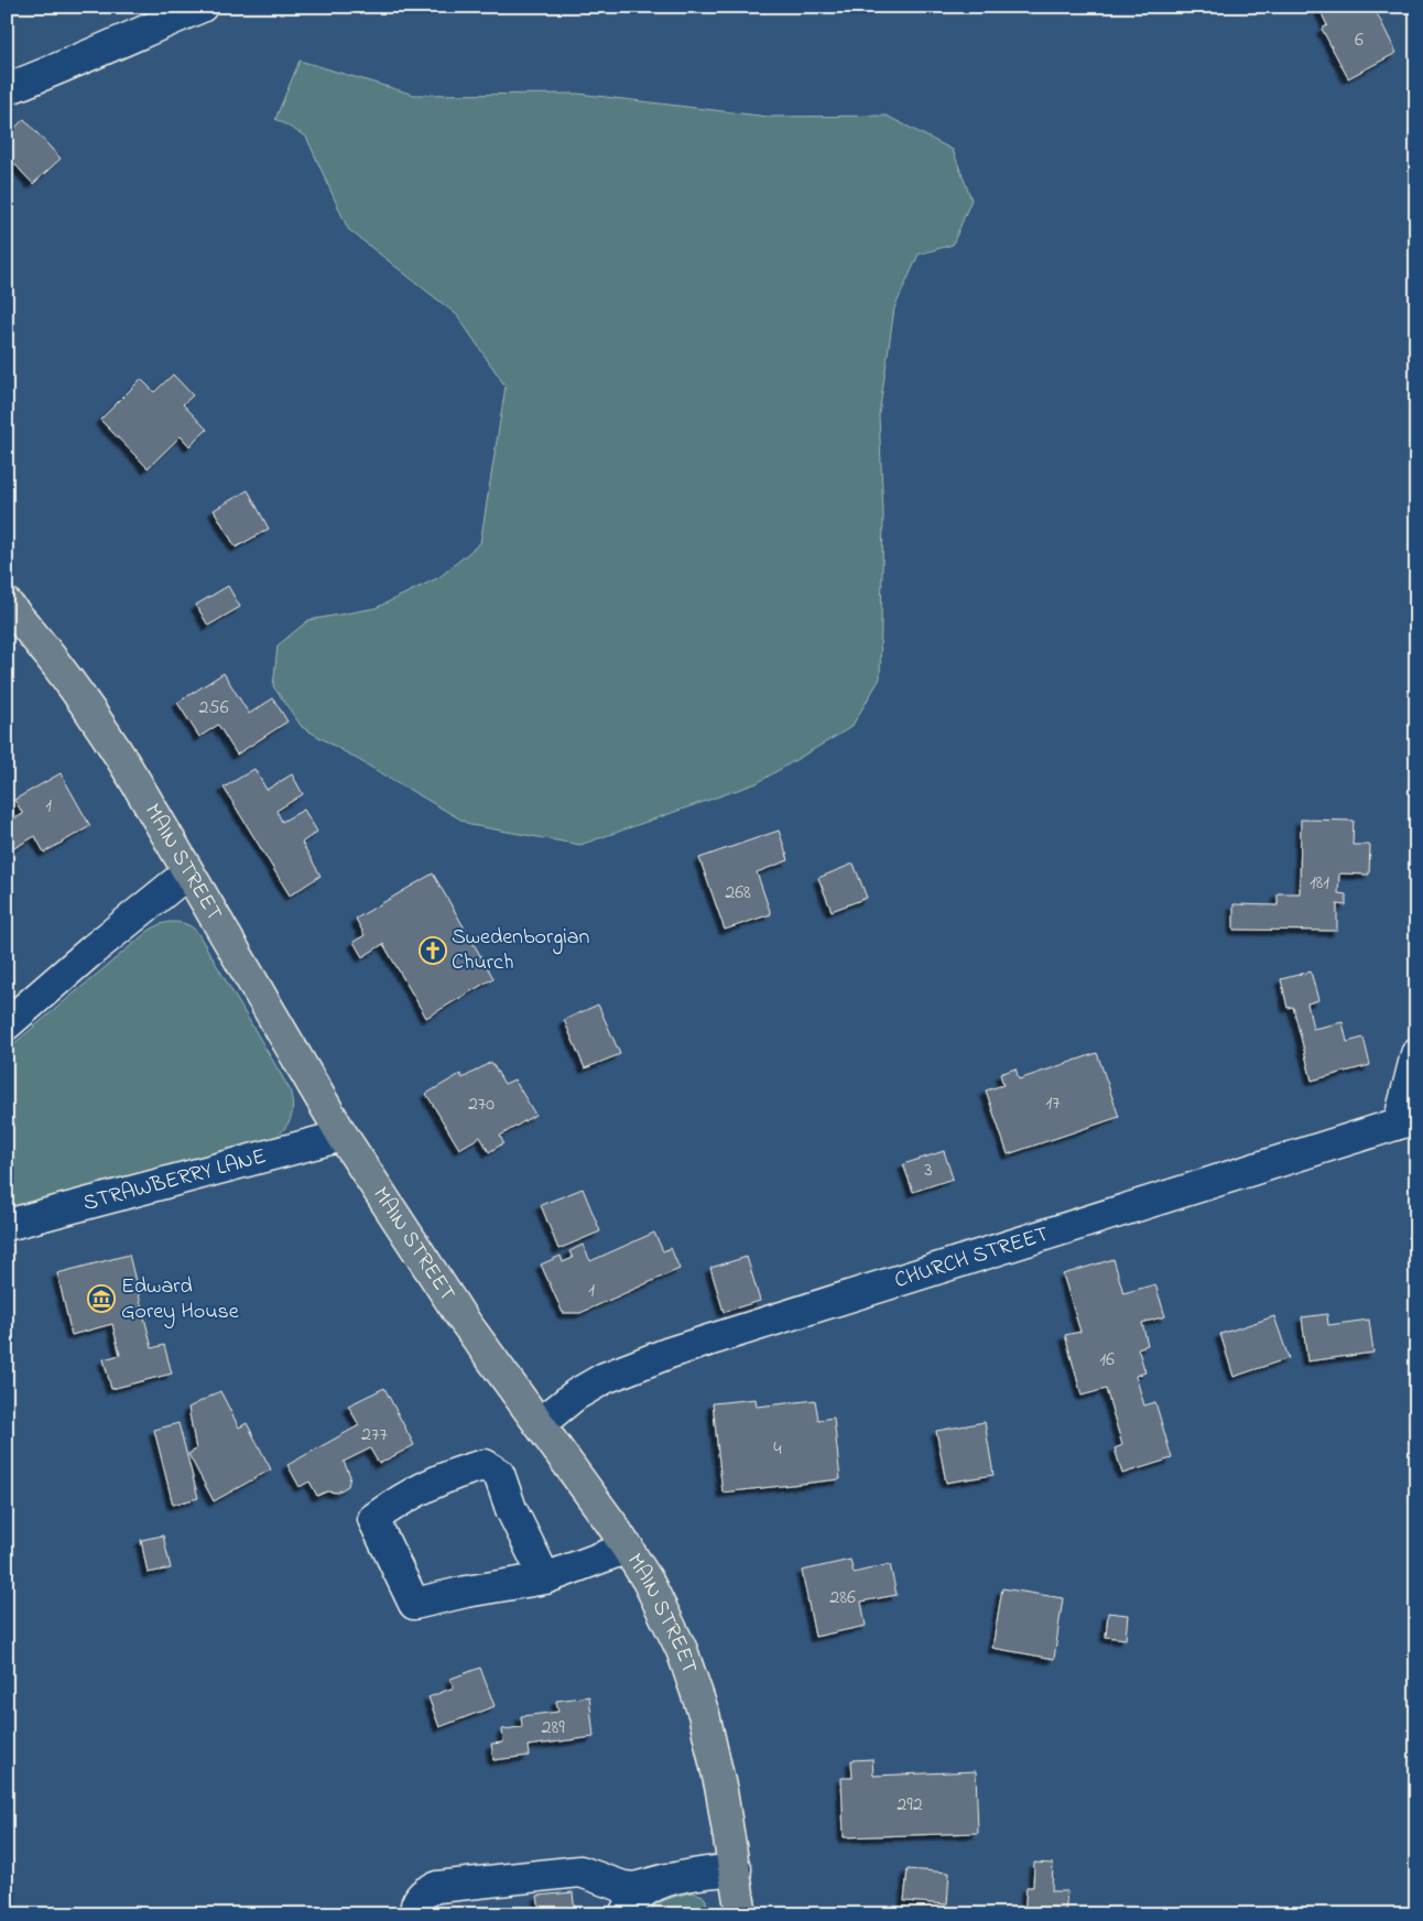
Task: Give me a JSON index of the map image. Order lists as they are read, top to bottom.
{
  "streets": {
    "main road": ["MAIN STREET"],
    "street": ["STRAWBERRY LANE", "CHURCH STREET"]
  },
  "crossings": [
    ["MAIN STREET", "STRAWBERRY LANE"],
    ["MAIN STREET", "CHURCH STREET"]
  ],
  "places": {
    "church": ["Swedenborgian Church"],
    "museum": ["Edward Gorey House"]
  },
  "house_numbers": [
    "6",
    "256",
    "1",
    "181",
    "268",
    "17",
    "270",
    "3",
    "1",
    "16",
    "277",
    "4",
    "286",
    "289",
    "292"
  ]
}
